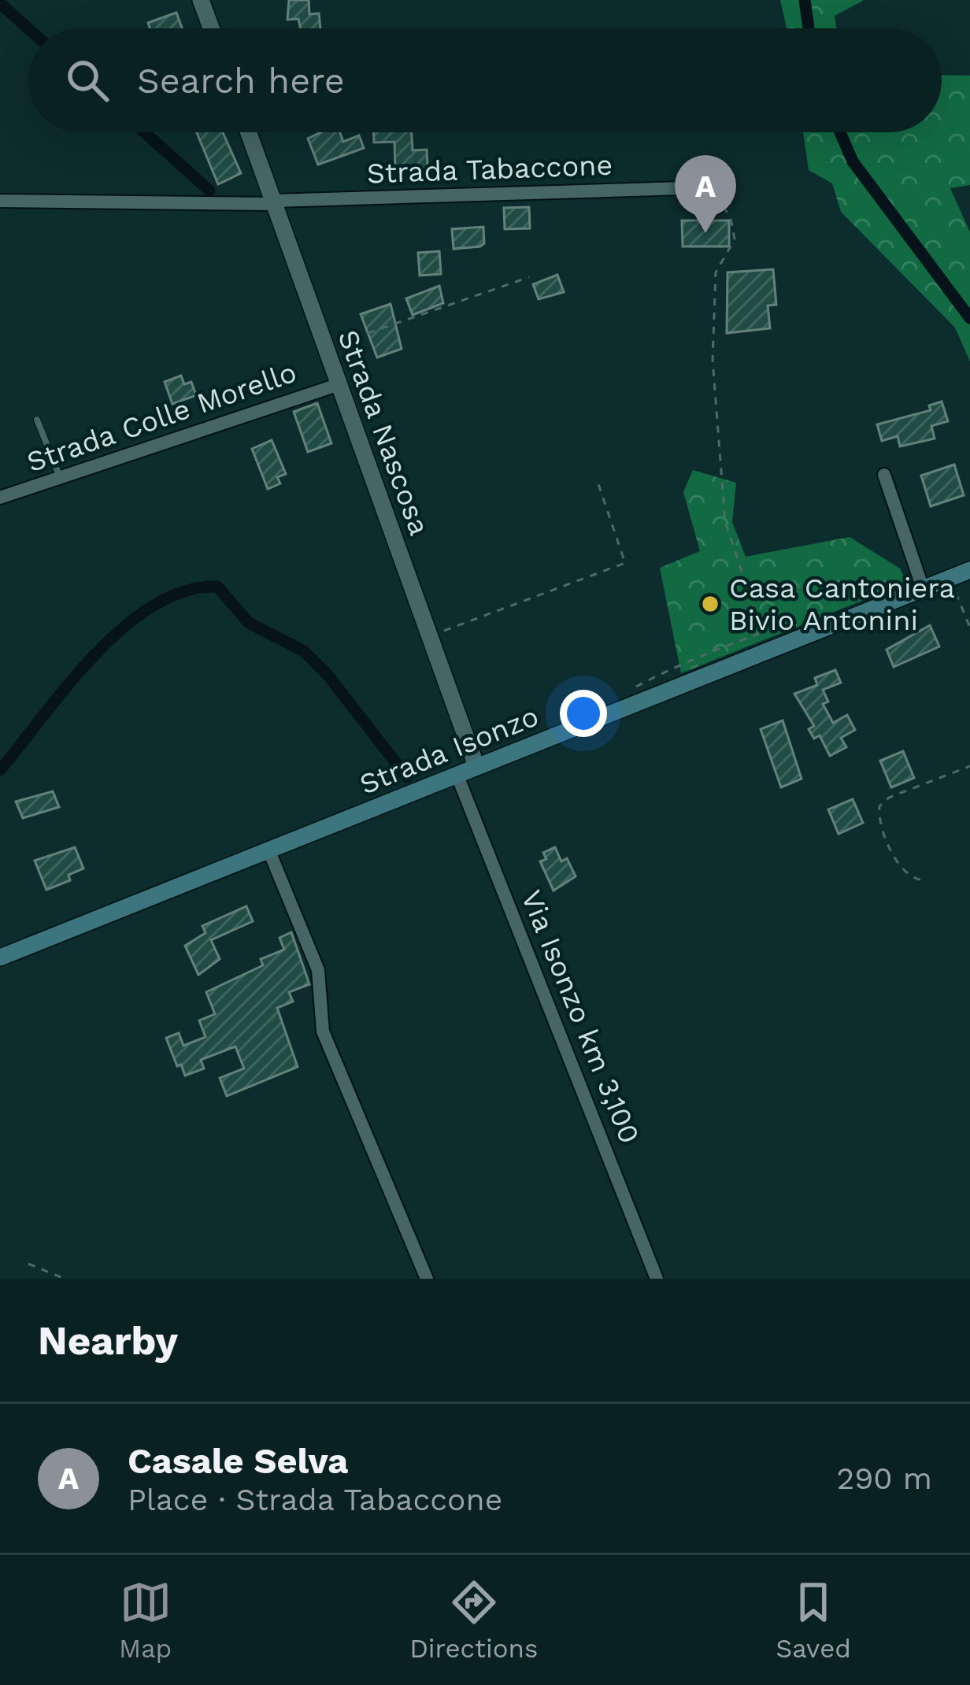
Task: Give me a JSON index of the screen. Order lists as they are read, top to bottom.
{
  "streets": {
    "main road": ["Strada Isonzo"],
    "street": [
      "Strada Tabaccone",
      "Strada Colle Morello",
      "Strada Nascosa",
      "Via Isonzo km 3,100"
    ]
  },
  "crossings": [
    ["Strada Tabaccone", "Strada Nascosa"],
    ["Strada Colle Morello", "Strada Nascosa"],
    ["Strada Nascosa", "Strada Isonzo"],
    ["Strada Isonzo", "Via Isonzo km 3,100"]
  ],
  "places": ["Casa Cantoniera Bivio Antonini"],
  "page": {
    "search": "Search here",
    "pins": "A",
    "heading": "Nearby",
    "list": [
      {
        "mark": "A",
        "name": "Casale Selva",
        "note": "Place · Strada Tabaccone",
        "value": "290 m"
      }
    ],
    "nav": ["Map", "Directions", "Saved"]
  }
}
